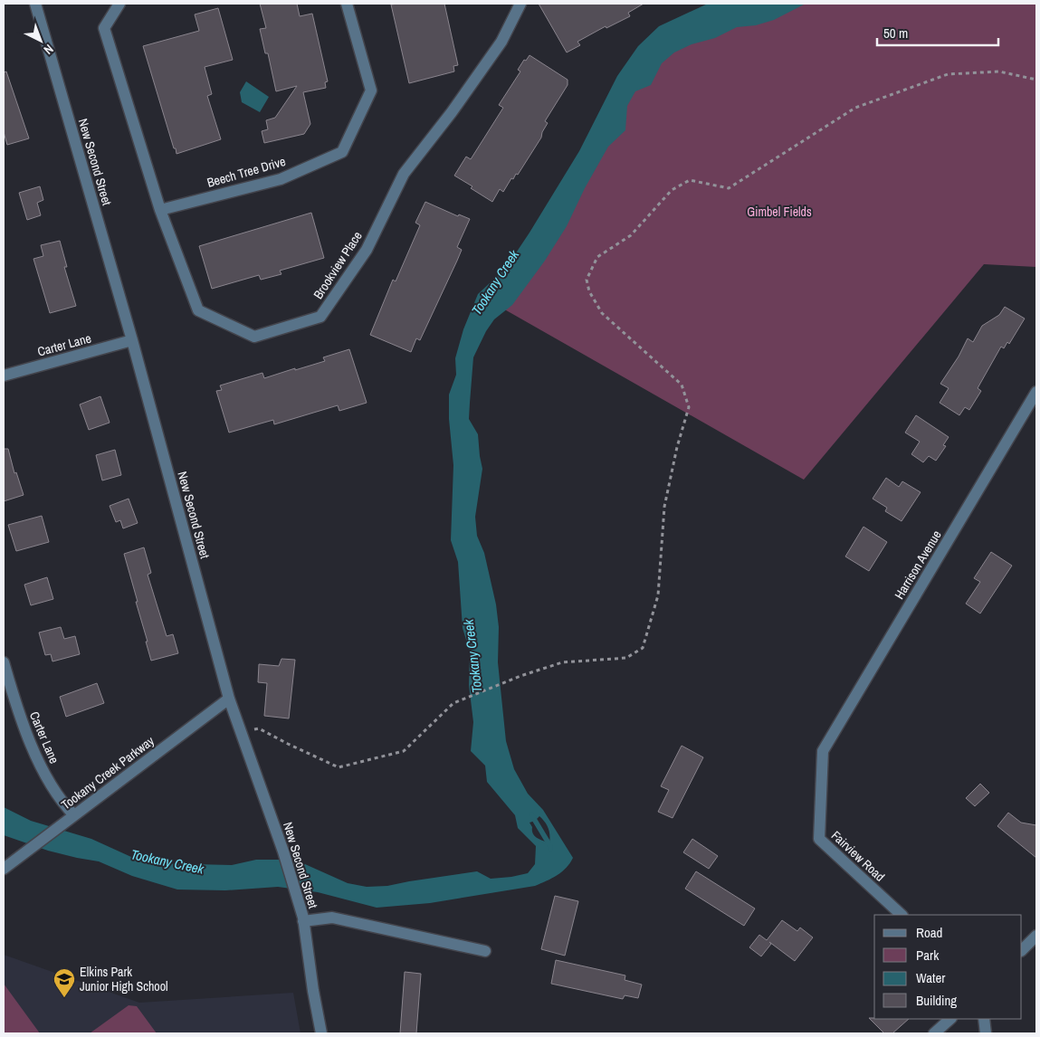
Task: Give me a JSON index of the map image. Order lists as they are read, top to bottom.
{
  "streets": {
    "street": [
      "New Second Street",
      "Beech Tree Drive",
      "Brookview Place",
      "Carter Lane",
      "Harrison Avenue",
      "Tookany Creek Parkway",
      "Fairview Road"
    ]
  },
  "crossings": [
    ["New Second Street", "Carter Lane"],
    ["New Second Street", "Tookany Creek Parkway"],
    ["Beech Tree Drive", "Brookview Place"],
    ["Carter Lane", "Tookany Creek Parkway"],
    ["Harrison Avenue", "Fairview Road"]
  ],
  "water": ["Tookany Creek"],
  "parks": ["Gimbel Fields"],
  "places": {
    "school or university": ["Elkins Park Junior High School"]
  },
  "legend": [
    "Road",
    "Park",
    "Water",
    "Building"
  ],
  "scale_bar": "50 m",
  "north": "bottom right"
}
